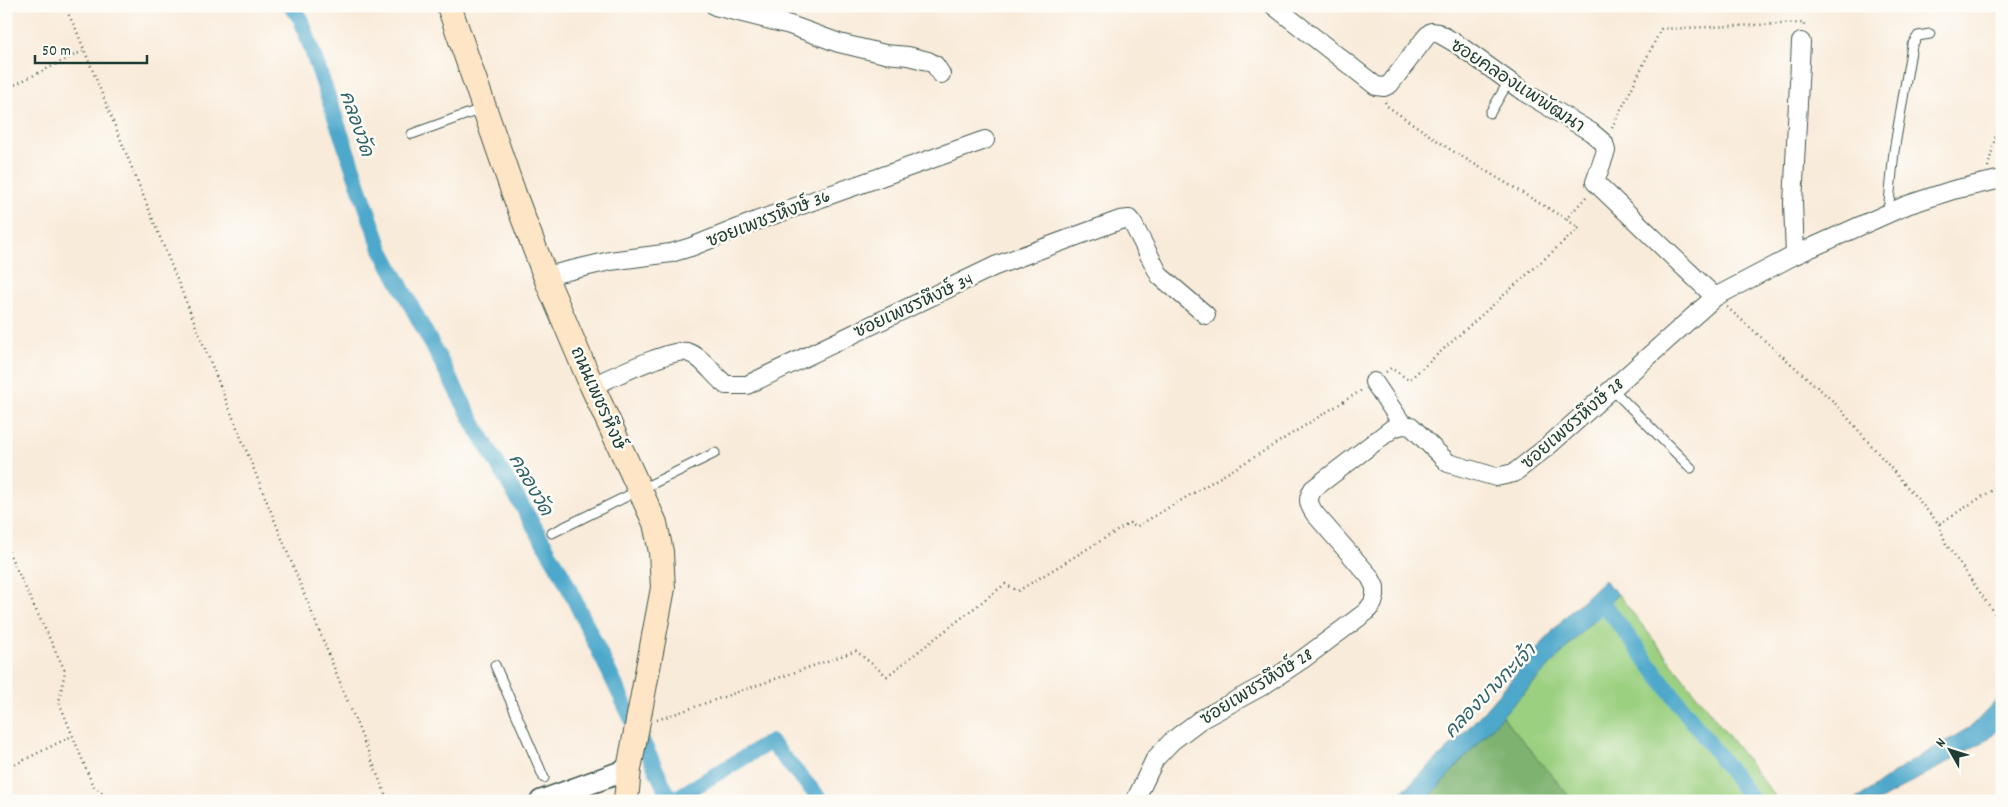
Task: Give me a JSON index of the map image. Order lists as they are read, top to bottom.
{
  "streets": {
    "main road": ["ถนนเพชรหึงษ์"],
    "street": [
      "ซอยคลองแพพัฒนา",
      "ซอยเพชรหึงษ์ 36",
      "ซอยเพชรหึงษ์ 34",
      "ซอยเพชรหึงษ์ 28"
    ]
  },
  "crossings": [
    ["ซอยเพชรหึงษ์ 36", "ถนนเพชรหึงษ์"],
    ["ซอยเพชรหึงษ์ 34", "ถนนเพชรหึงษ์"]
  ],
  "water": ["คลองวัด", "คลองบางกะเจ้า"],
  "scale_bar": "50 m",
  "north": "top left"
}
